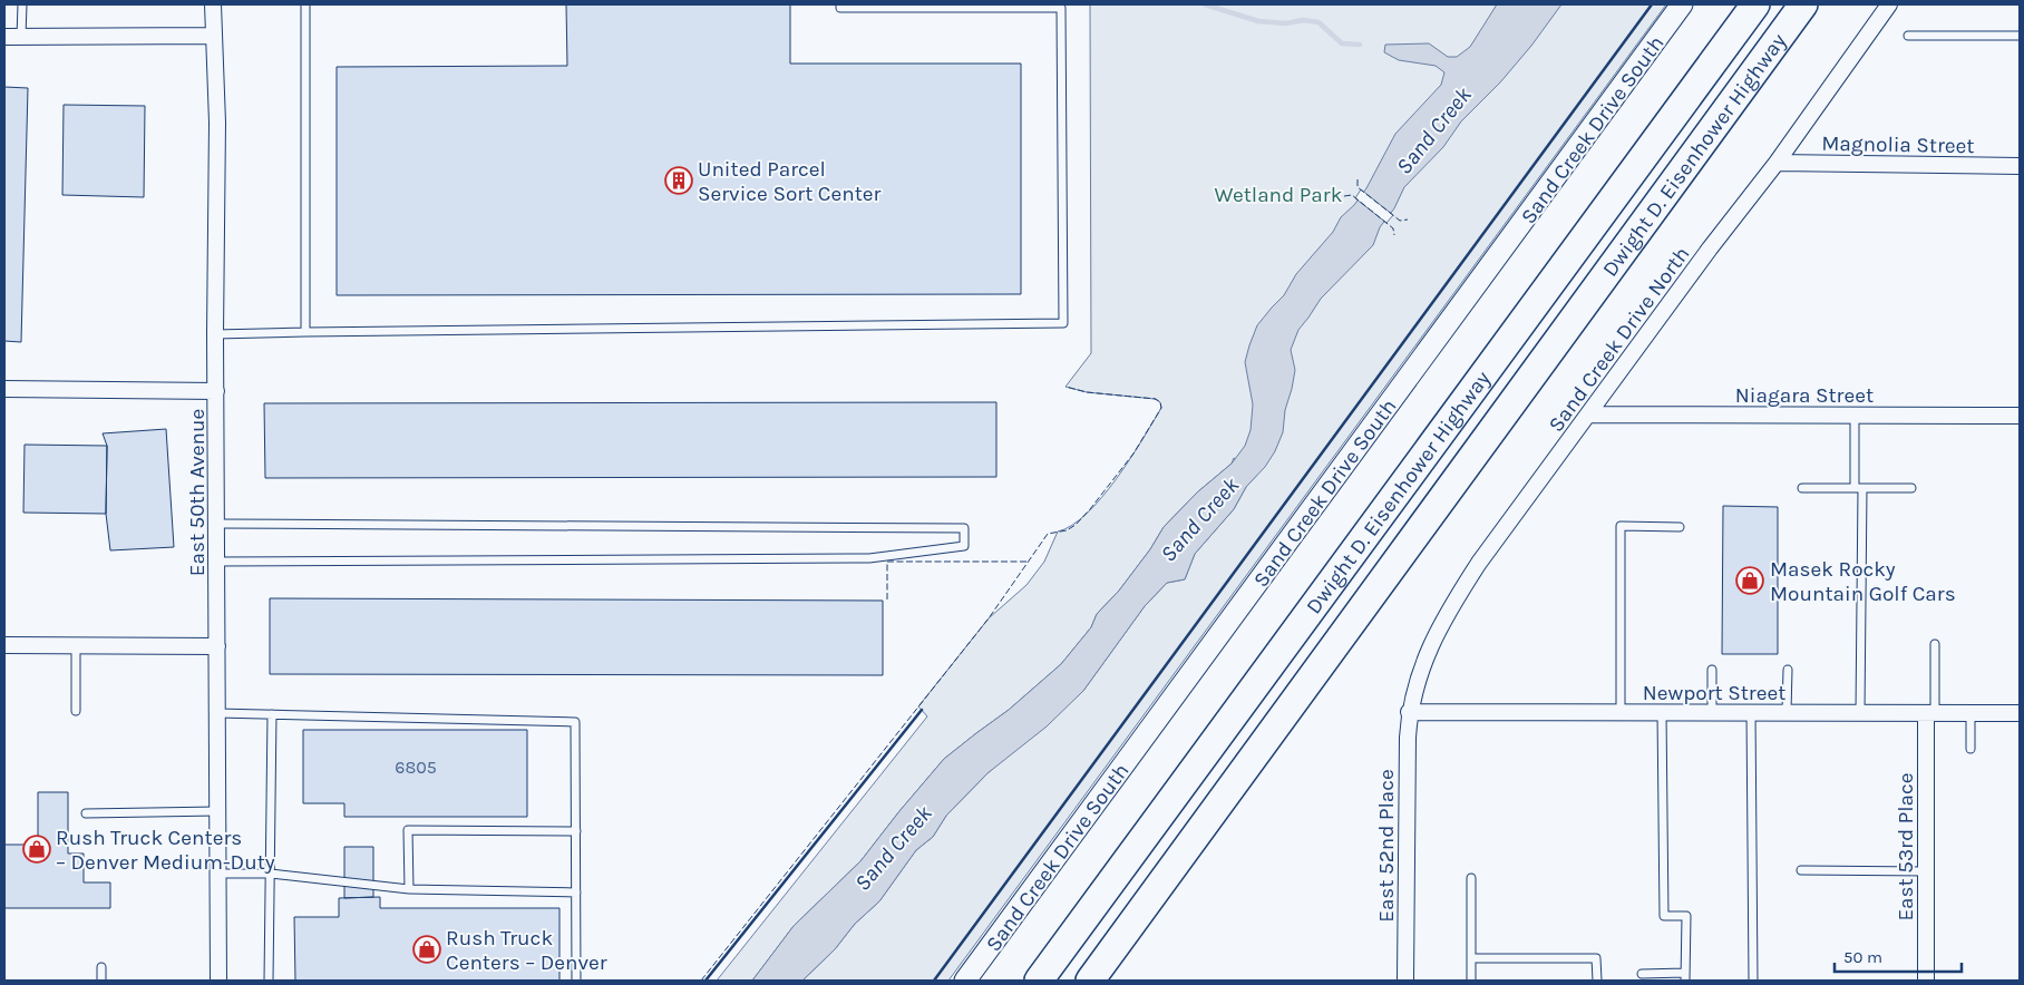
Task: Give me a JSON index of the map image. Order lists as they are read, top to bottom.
{
  "streets": {
    "highway": ["Dwight D. Eisenhower Highway"],
    "main road": ["Sand Creek Drive South"],
    "street": [
      "Magnolia Street",
      "Sand Creek Drive North",
      "Niagara Street",
      "East 50th Avenue",
      "Newport Street",
      "East 52nd Place",
      "East 53rd Place"
    ]
  },
  "crossings": [
    ["Magnolia Street", "Sand Creek Drive North"],
    ["Sand Creek Drive North", "Niagara Street"],
    ["Sand Creek Drive North", "Newport Street"],
    ["Sand Creek Drive North", "East 52nd Place"],
    ["Newport Street", "East 52nd Place"],
    ["Newport Street", "East 53rd Place"]
  ],
  "water": ["Sand Creek"],
  "parks": ["Wetland Park"],
  "places": {
    "building": ["United Parcel Service Sort Center"],
    "shop": ["Masek Rocky Mountain Golf Cars", "Rush Truck Centers – Denver Medium-Duty", "Rush Truck Centers – Denver"]
  },
  "house_numbers": ["6805"],
  "scale_bar": "50 m"
}
